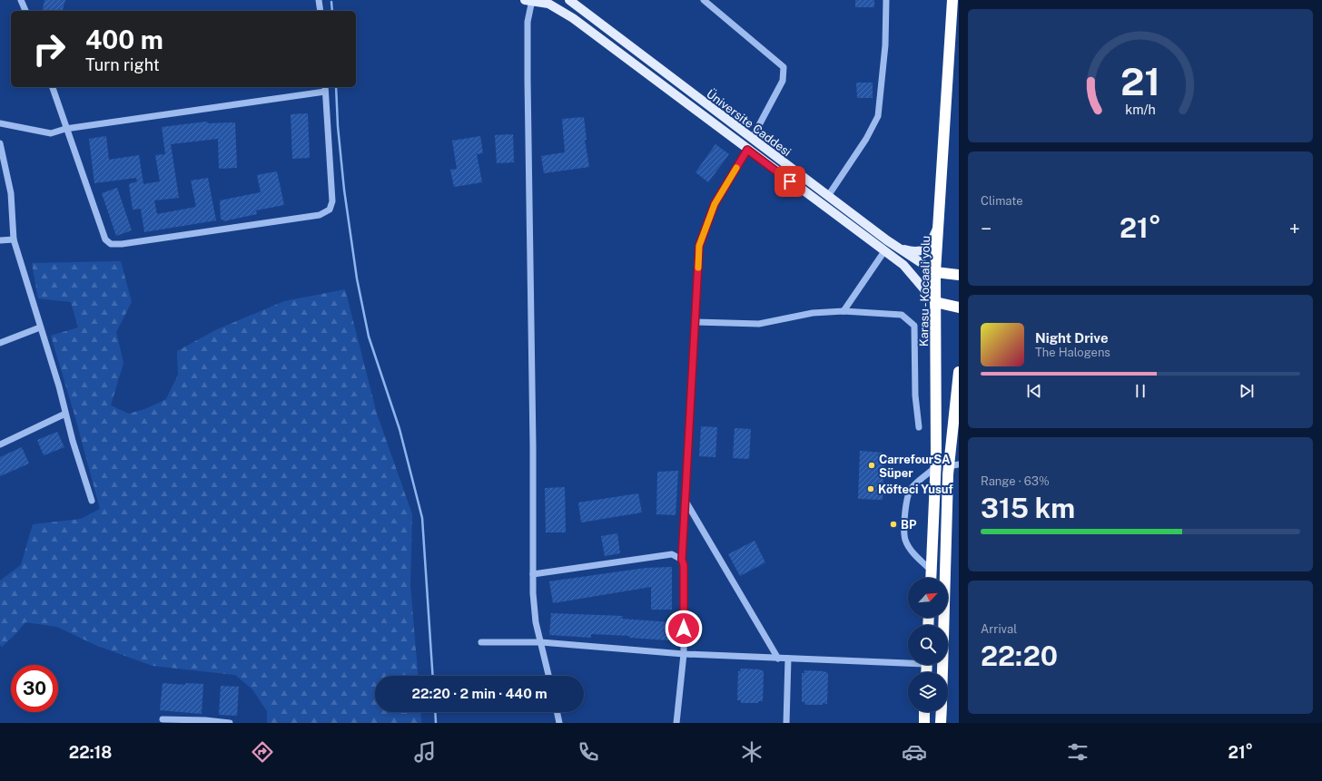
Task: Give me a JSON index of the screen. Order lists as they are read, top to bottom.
{
  "streets": {
    "highway": ["Karasu - Kocaali yolu"],
    "main road": ["Üniversite Caddesi"]
  },
  "crossings": [
    ["Üniversite Caddesi", "Karasu - Kocaali yolu"]
  ],
  "places": ["CarrefourSA Süper", "Köfteci Yusuf", "BP"],
  "north": "top right",
  "page": {
    "turn": ["400 m", "Turn right"],
    "tile": [
      "Climate",
      ["Range · 63%", "315 km"],
      ["Arrival", "22:20"]
    ],
    "heat": ["−", "21°", "+"],
    "song": ["Night Drive", "The Halogens"],
    "limit": "30",
    "trip": "22:20 · 2 min · 440 m",
    "tabs": ["22:18", "21°"],
    "gauge": ["21", "km/h"]
  }
}
